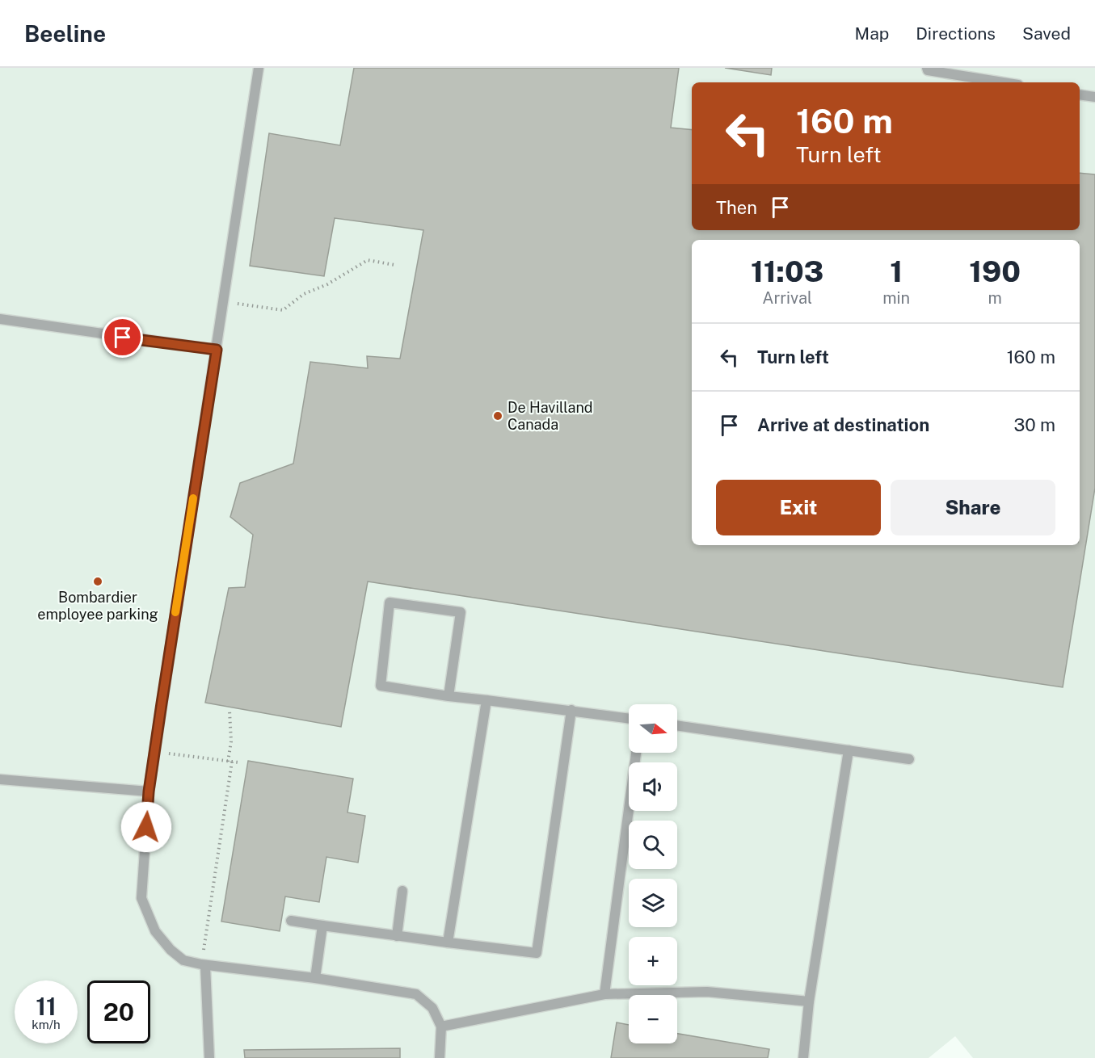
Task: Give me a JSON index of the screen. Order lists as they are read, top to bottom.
{
  "places": ["De Havilland Canada", "Bombardier employee parking"],
  "north": "right",
  "page": {
    "header": "Beeline",
    "nav": ["Map", "Directions", "Saved"],
    "turn": ["160 m", "Turn left"],
    "then": "Then",
    "eta": [
      "11:03",
      "Arrival",
      "1",
      "min",
      "190",
      "m"
    ],
    "list": [
      {
        "name": "Turn left",
        "value": "160 m"
      },
      {
        "name": "Arrive at destination",
        "value": "30 m"
      }
    ],
    "buttons": ["Exit", "Share"],
    "map_buttons": ["+", "−"],
    "speed": "11 km/h",
    "limit": "20"
  }
}
